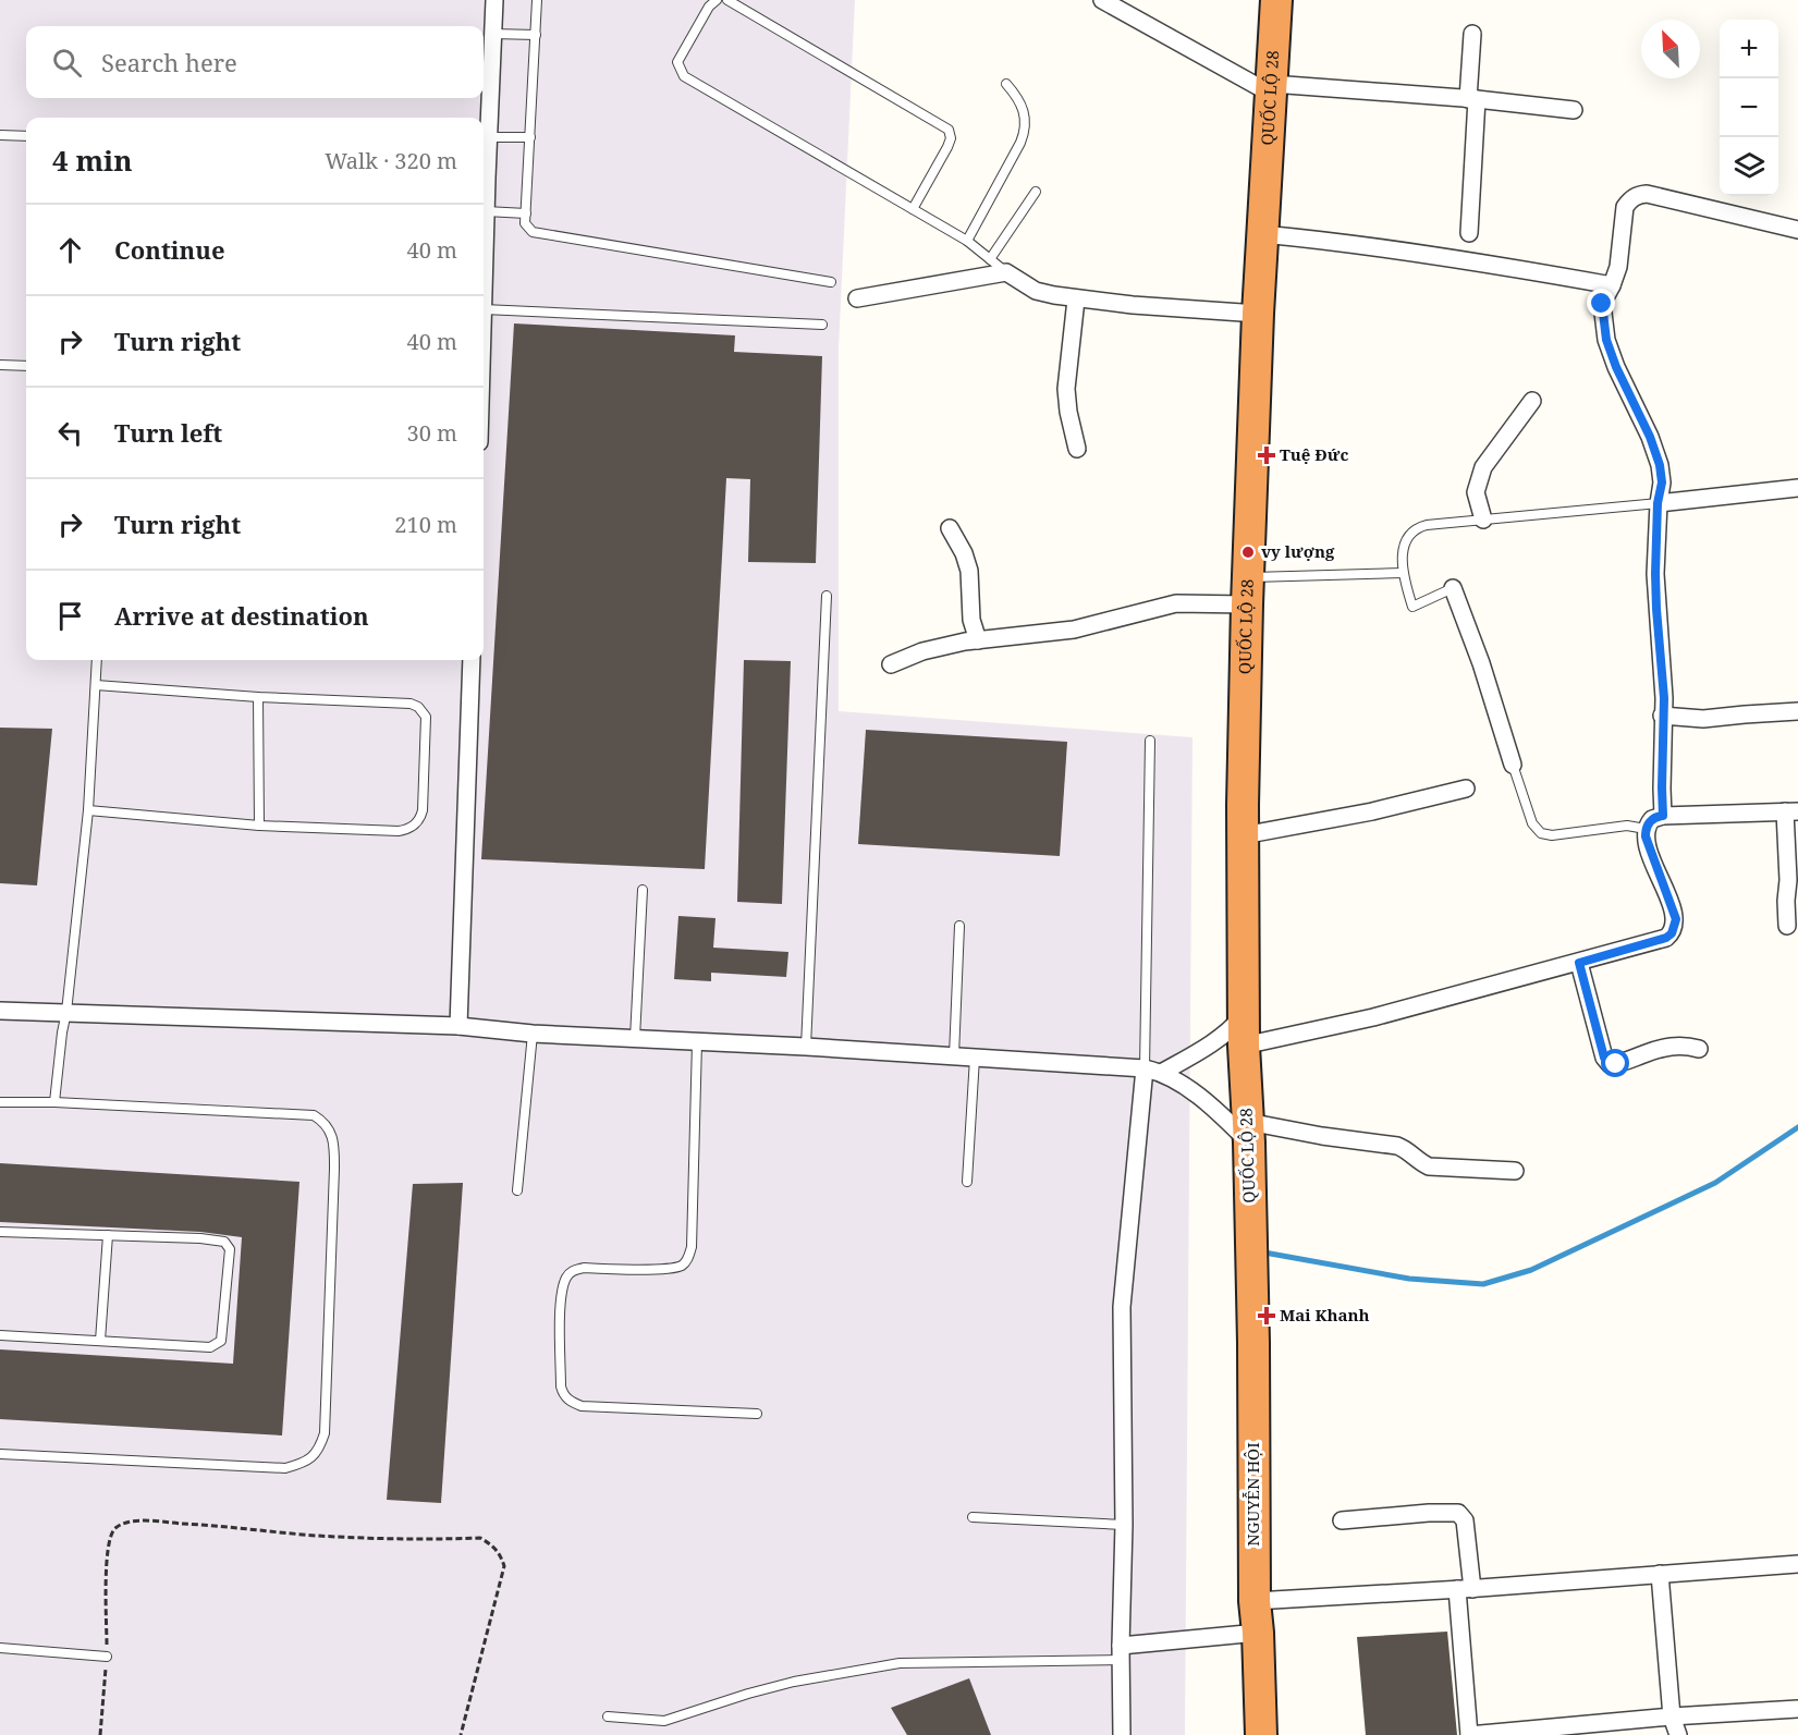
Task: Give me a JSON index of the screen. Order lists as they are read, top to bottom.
{
  "streets": {
    "highway": ["QUỐC LỘ 28", "NGUYỄN HỘI"]
  },
  "crossings": [
    ["QUỐC LỘ 28", "NGUYỄN HỘI"]
  ],
  "places": {
    "health": ["Tuệ Đức", "Mai Khanh"],
    "other": ["vy lượng"]
  },
  "north": "top left",
  "page": {
    "map_buttons": ["+", "−"],
    "search": "Search here",
    "heading": ["4 min", "Walk · 320 m"],
    "list": [
      ["Continue", "40 m"],
      ["Turn right", "40 m"],
      ["Turn left", "30 m"],
      ["Turn right", "210 m"],
      "Arrive at destination"
    ]
  }
}
